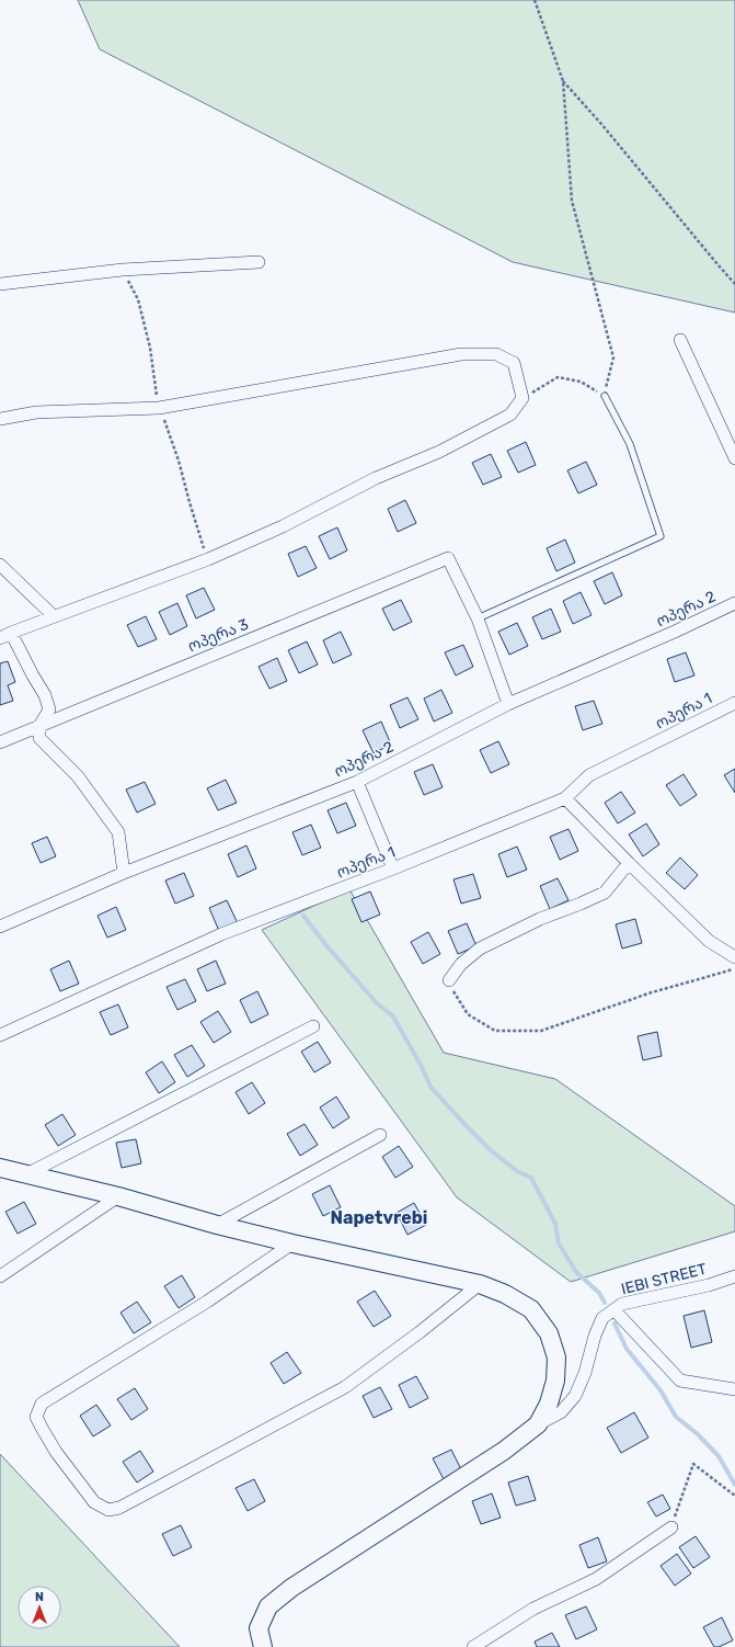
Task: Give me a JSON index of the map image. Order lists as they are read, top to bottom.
{
  "streets": {
    "street": [
      "ოპერა 2",
      "ოპერა 3",
      "ოპერა 1",
      "IEBI STREET"
    ]
  },
  "districts": ["Napetvrebi"],
  "north": "top"
}
